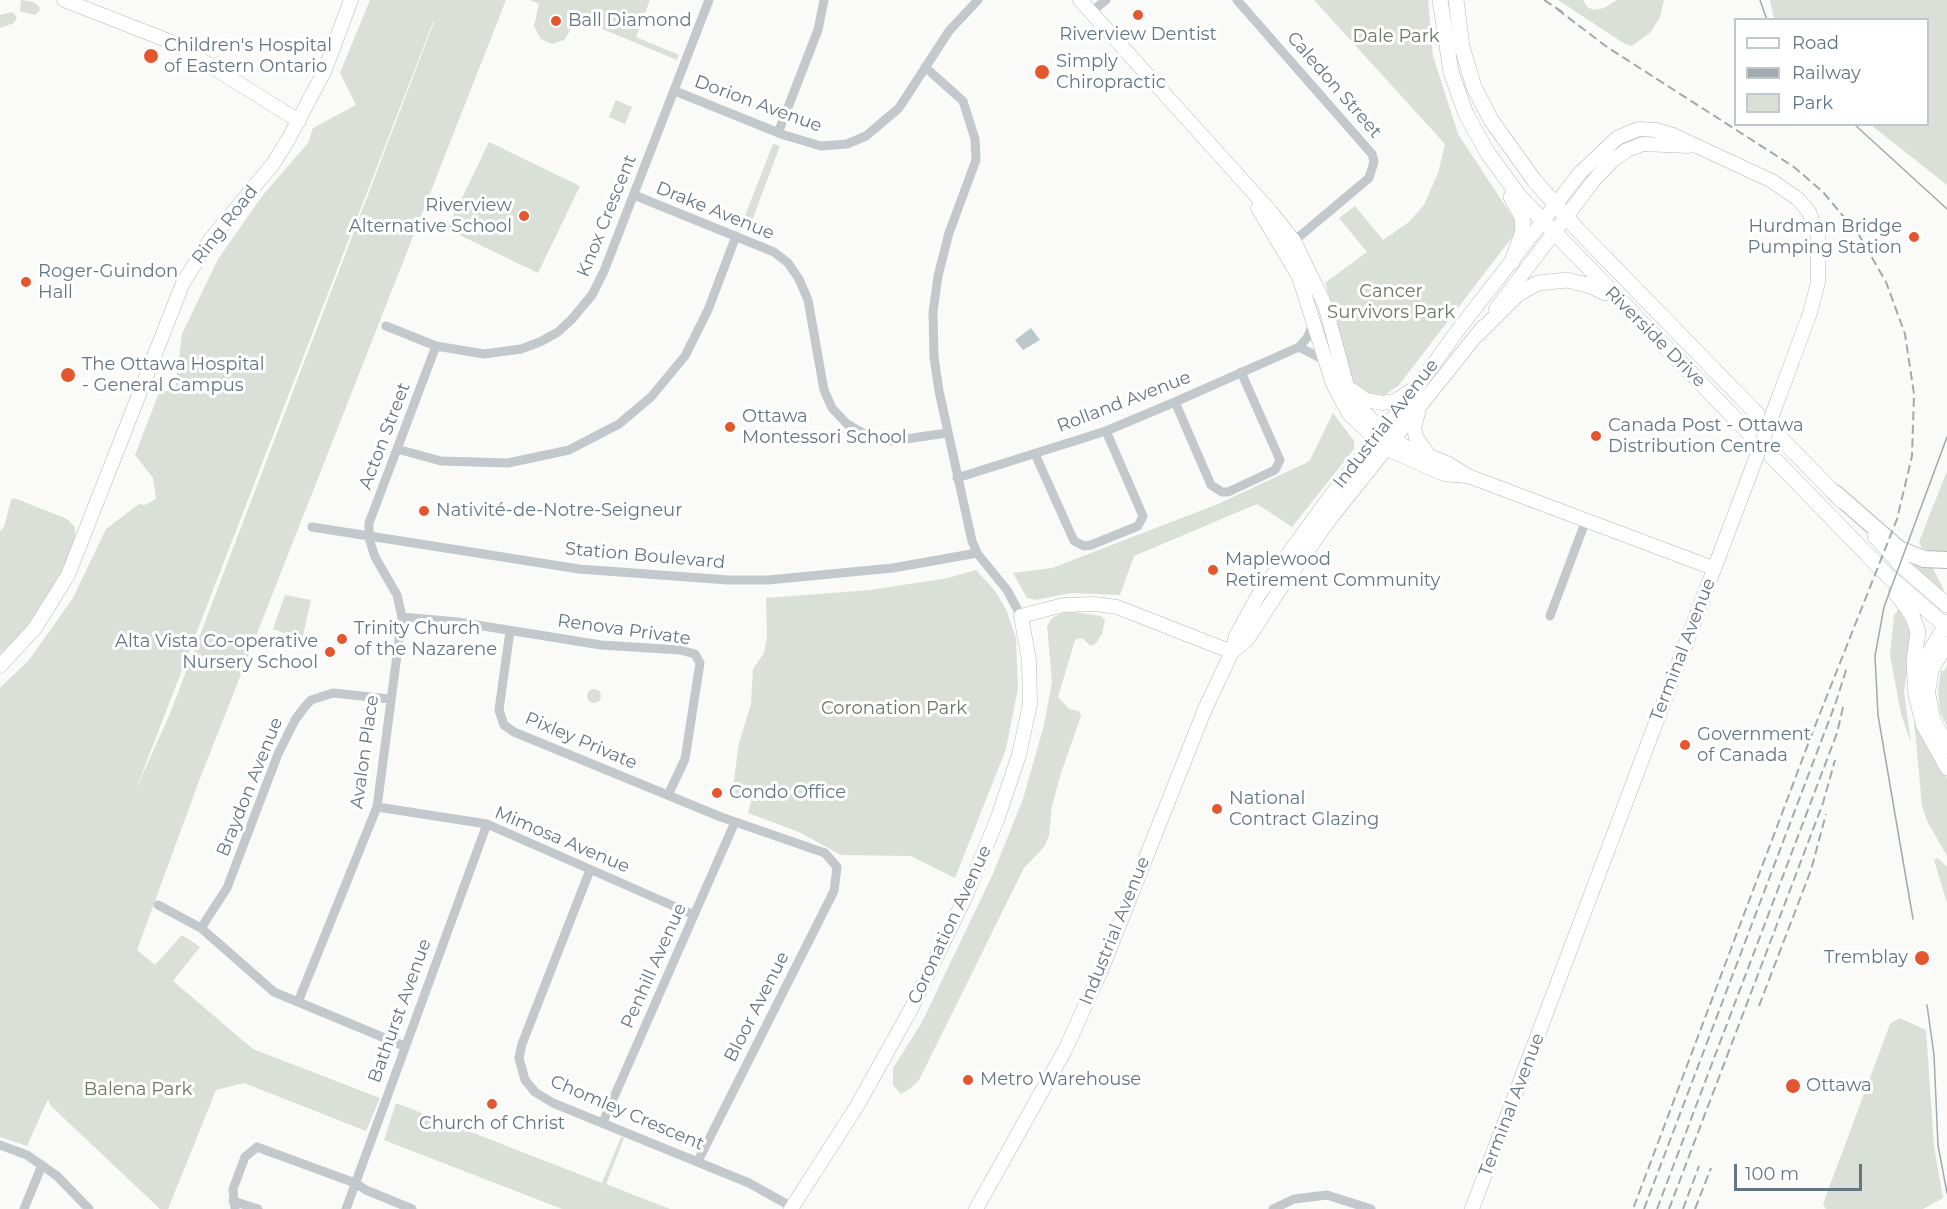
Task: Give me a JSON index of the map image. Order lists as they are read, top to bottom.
{
  "streets": {
    "main road": ["Riverside Drive"],
    "street": [
      "Caledon Street",
      "Dorion Avenue",
      "Drake Avenue",
      "Knox Crescent",
      "Ring Road",
      "Rolland Avenue",
      "Industrial Avenue",
      "Acton Street",
      "Station Boulevard",
      "Renova Private",
      "Terminal Avenue",
      "Pixley Private",
      "Avalon Place",
      "Braydon Avenue",
      "Mimosa Avenue",
      "Coronation Avenue",
      "Penhill Avenue",
      "Bloor Avenue",
      "Bathurst Avenue",
      "Chomley Crescent"
    ]
  },
  "crossings": [
    ["Dorion Avenue", "Knox Crescent"],
    ["Drake Avenue", "Knox Crescent"],
    ["Knox Crescent", "Acton Street"],
    ["Riverside Drive", "Industrial Avenue"],
    ["Riverside Drive", "Terminal Avenue"],
    ["Industrial Avenue", "Terminal Avenue"],
    ["Acton Street", "Station Boulevard"],
    ["Acton Street", "Avalon Place"],
    ["Station Boulevard", "Avalon Place"],
    ["Renova Private", "Pixley Private"],
    ["Renova Private", "Avalon Place"],
    ["Pixley Private", "Penhill Avenue"],
    ["Pixley Private", "Bloor Avenue"],
    ["Avalon Place", "Braydon Avenue"],
    ["Avalon Place", "Mimosa Avenue"],
    ["Mimosa Avenue", "Penhill Avenue"],
    ["Mimosa Avenue", "Bathurst Avenue"],
    ["Mimosa Avenue", "Chomley Crescent"],
    ["Coronation Avenue", "Chomley Crescent"],
    ["Penhill Avenue", "Chomley Crescent"],
    ["Bloor Avenue", "Chomley Crescent"]
  ],
  "parks": [
    "Dale Park",
    "Cancer Survivors Park",
    "Coronation Park",
    "Balena Park"
  ],
  "places": [
    "Riverview Dentist",
    "Ball Diamond",
    "Children's Hospital of Eastern Ontario",
    "Simply Chiropractic",
    "Riverview Alternative School",
    "Hurdman Bridge Pumping Station",
    "Roger-Guindon Hall",
    "The Ottawa Hospital - General Campus",
    "Ottawa Montessori School",
    "Canada Post - Ottawa Distribution Centre",
    "Nativité-de-Notre-Seigneur",
    "Maplewood Retirement Community",
    "Trinity Church of the Nazarene",
    "Alta Vista Co-operative Nursery School",
    "Government of Canada",
    "Condo Office",
    "National Contract Glazing",
    "Tremblay",
    "Metro Warehouse",
    "Ottawa",
    "Church of Christ"
  ],
  "legend": ["Road", "Railway", "Park"],
  "scale_bar": "100 m"
}
